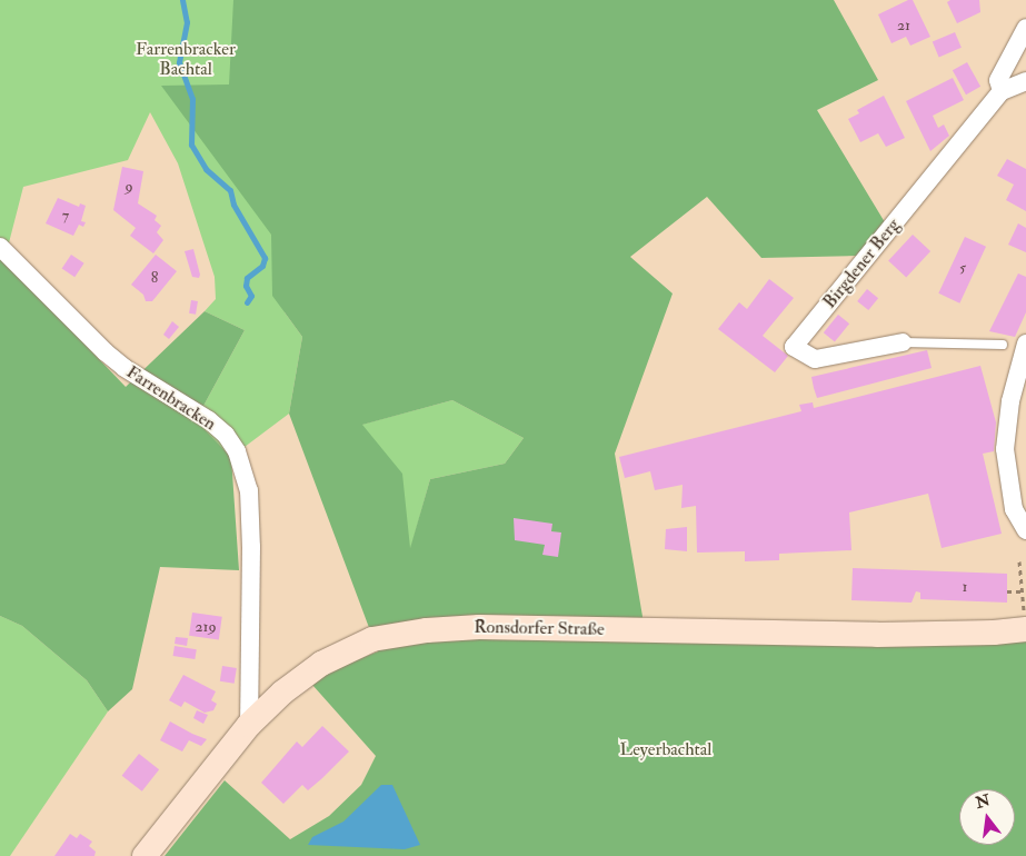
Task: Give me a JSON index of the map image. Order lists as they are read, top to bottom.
{
  "streets": {
    "main road": ["Ronsdorfer Straße"],
    "street": ["Birgdener Berg", "Farrenbracken"]
  },
  "crossings": [
    ["Farrenbracken", "Ronsdorfer Straße"]
  ],
  "parks": ["Farrenbracker Bachtal", "Leyerbachtal"],
  "house_numbers": [
    "21",
    "9",
    "7",
    "5",
    "8",
    "1",
    "219"
  ],
  "north": "top"
}
